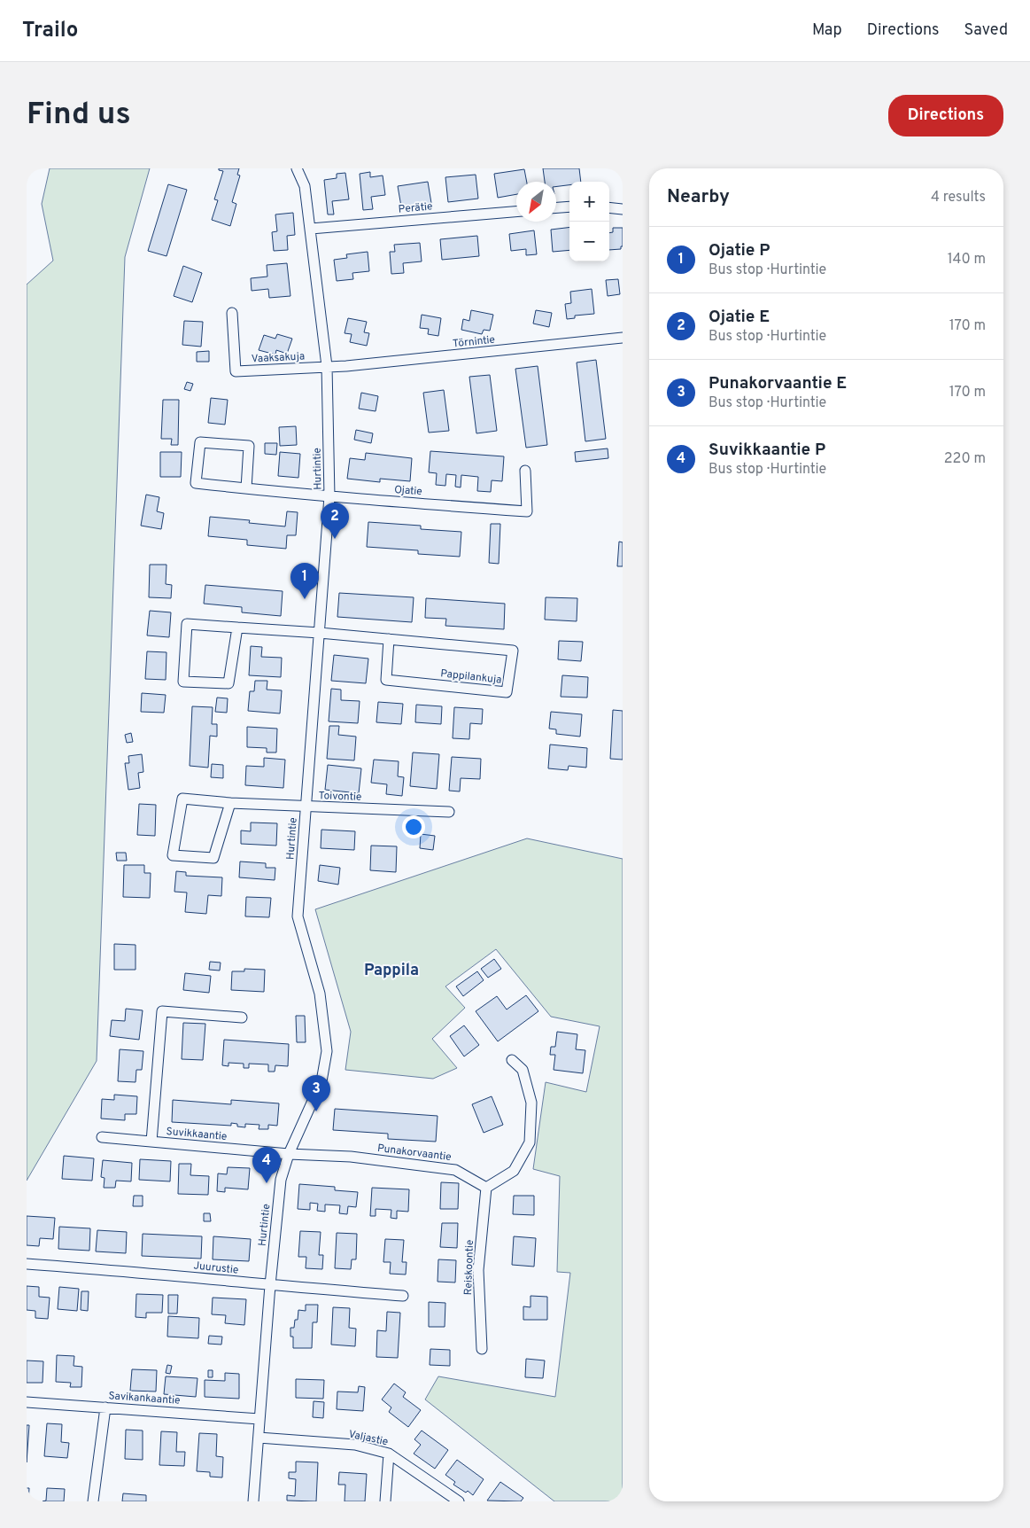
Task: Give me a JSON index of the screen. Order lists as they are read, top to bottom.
{
  "streets": {
    "street": [
      "Perätie",
      "Törnintie",
      "Vaaksakuja",
      "Hurtintie",
      "Ojatie",
      "Pappilankuja",
      "Toivontie",
      "Suvikkaantie",
      "Punakorvaantie",
      "Juurustie",
      "Reiskoontie",
      "Savikankaantie",
      "Valjastie"
    ]
  },
  "crossings": [
    ["Perätie", "Hurtintie"],
    ["Törnintie", "Vaaksakuja"],
    ["Törnintie", "Hurtintie"],
    ["Vaaksakuja", "Hurtintie"],
    ["Hurtintie", "Ojatie"],
    ["Hurtintie", "Pappilankuja"],
    ["Hurtintie", "Toivontie"],
    ["Hurtintie", "Suvikkaantie"],
    ["Hurtintie", "Punakorvaantie"],
    ["Hurtintie", "Juurustie"],
    ["Hurtintie", "Savikankaantie"],
    ["Hurtintie", "Valjastie"],
    ["Suvikkaantie", "Punakorvaantie"],
    ["Punakorvaantie", "Reiskoontie"]
  ],
  "districts": ["Pappila"],
  "north": "bottom left",
  "page": {
    "header": "Trailo",
    "nav": ["Map", "Directions", "Saved"],
    "buttons": "Directions",
    "title": "Find us",
    "heading": ["Nearby", "4 results"],
    "map_buttons": ["+", "−"],
    "list": [
      {
        "mark": "1",
        "name": "Ojatie P",
        "note": "Bus stop · Hurtintie",
        "value": "140 m"
      },
      {
        "mark": "2",
        "name": "Ojatie E",
        "note": "Bus stop · Hurtintie",
        "value": "170 m"
      },
      {
        "mark": "3",
        "name": "Punakorvaantie E",
        "note": "Bus stop · Hurtintie",
        "value": "170 m"
      },
      {
        "mark": "4",
        "name": "Suvikkaantie P",
        "note": "Bus stop · Hurtintie",
        "value": "220 m"
      }
    ],
    "pins": [
      "2",
      "1",
      "3",
      "4"
    ]
  }
}
